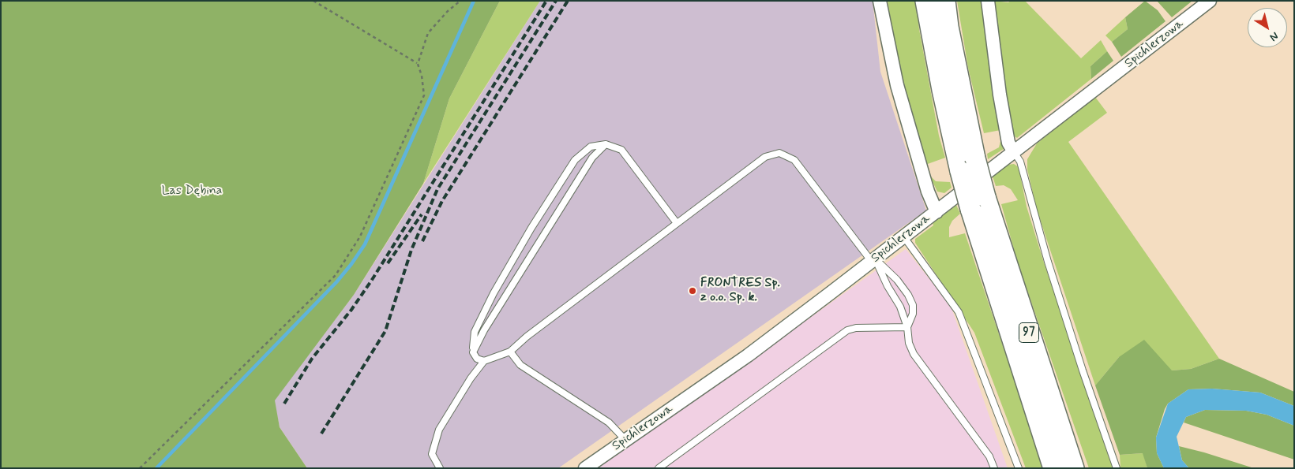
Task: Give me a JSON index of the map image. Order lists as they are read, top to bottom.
{
  "streets": {
    "main road": ["97"],
    "street": ["Spichlerzowa"]
  },
  "parks": ["Las Dębina"],
  "places": ["FRONTRES Sp. z o.o. Sp. k."],
  "north": "bottom right"
}
